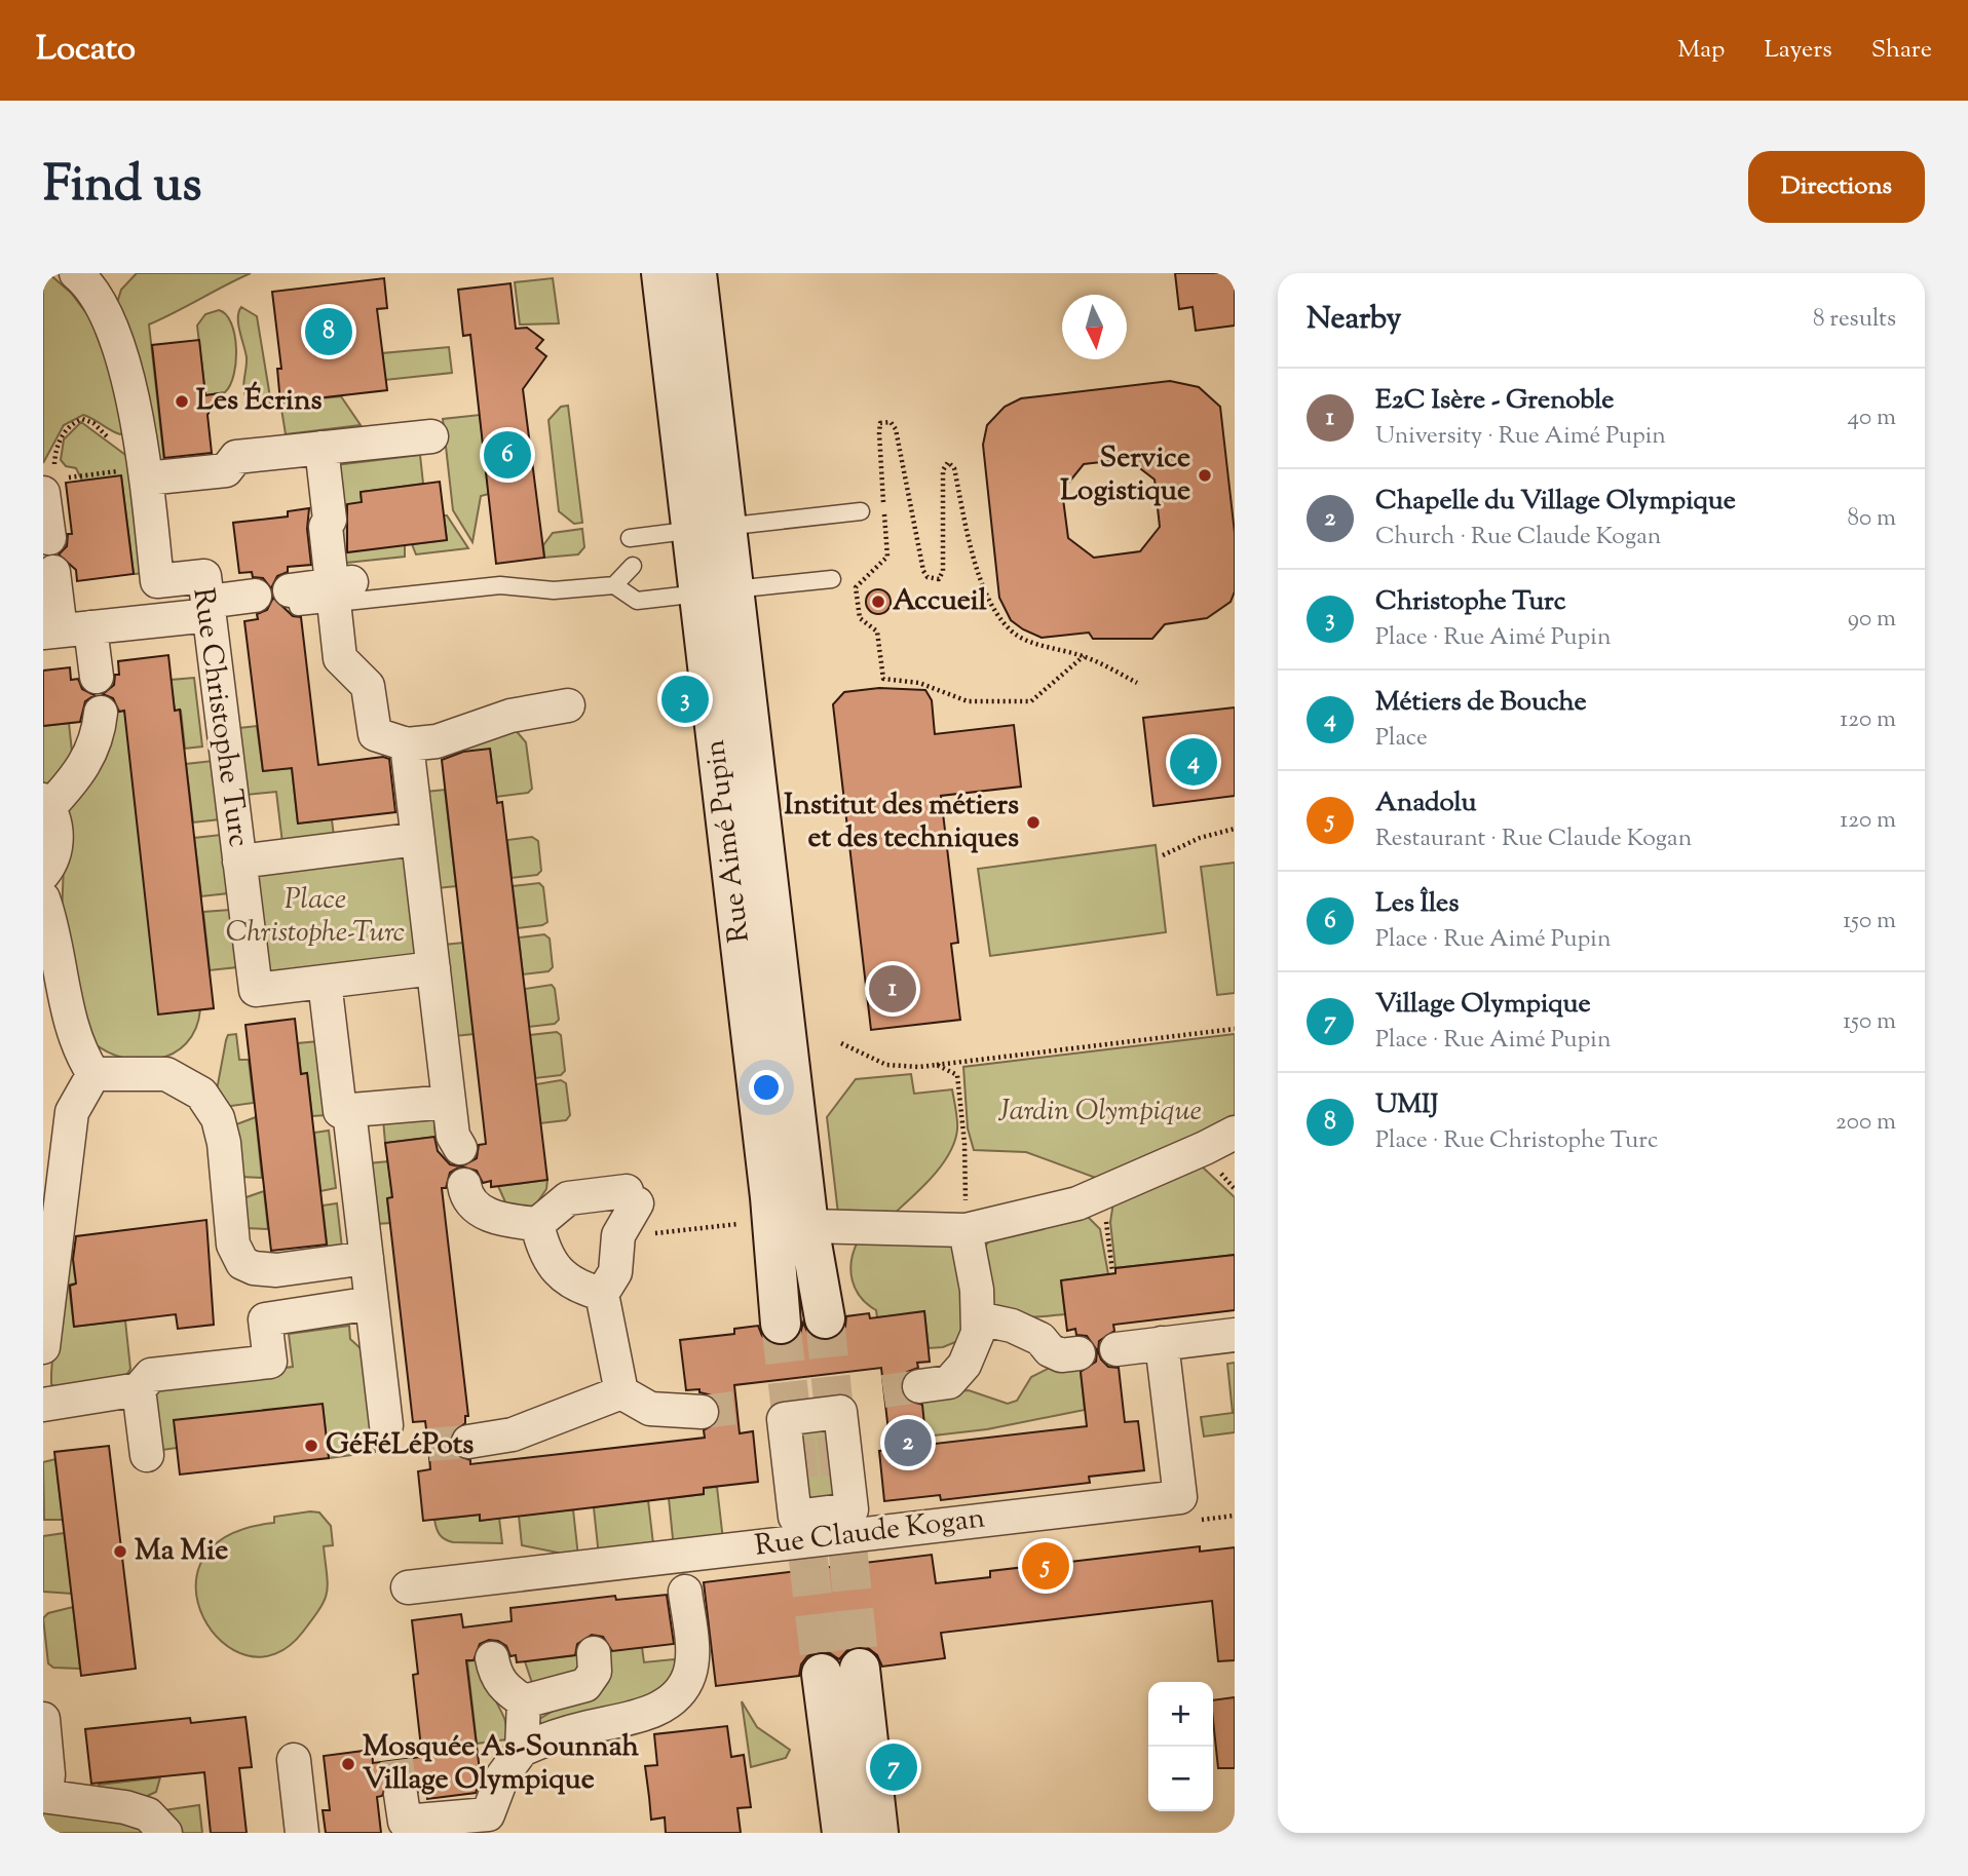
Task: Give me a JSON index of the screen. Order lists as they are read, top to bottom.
{
  "streets": {
    "street": ["Rue Christophe Turc", "Rue Aimé Pupin", "Rue Claude Kogan"]
  },
  "parks": ["Place Christophe-Turc", "Jardin Olympique"],
  "places": [
    "Les Écrins",
    "Service Logistique",
    "Accueil",
    "Institut des métiers et des techniques",
    "GéFéLéPots",
    "Ma Mie",
    "Mosquée As-Sounnah Village Olympique"
  ],
  "north": "bottom",
  "page": {
    "header": "Locato",
    "nav": ["Map", "Layers", "Share"],
    "title": "Find us",
    "buttons": "Directions",
    "heading": ["Nearby", "8 results"],
    "pins": [
      "8",
      "6",
      "3",
      "4",
      "1",
      "2",
      "5",
      "7"
    ],
    "list": [
      {
        "mark": "1",
        "name": "E2C Isère - Grenoble",
        "note": "University · Rue Aimé Pupin",
        "value": "40 m"
      },
      {
        "mark": "2",
        "name": "Chapelle du Village Olympique",
        "note": "Church · Rue Claude Kogan",
        "value": "80 m"
      },
      {
        "mark": "3",
        "name": "Christophe Turc",
        "note": "Place · Rue Aimé Pupin",
        "value": "90 m"
      },
      {
        "mark": "4",
        "name": "Métiers de Bouche",
        "note": "Place",
        "value": "120 m"
      },
      {
        "mark": "5",
        "name": "Anadolu",
        "note": "Restaurant · Rue Claude Kogan",
        "value": "120 m"
      },
      {
        "mark": "6",
        "name": "Les Îles",
        "note": "Place · Rue Aimé Pupin",
        "value": "150 m"
      },
      {
        "mark": "7",
        "name": "Village Olympique",
        "note": "Place · Rue Aimé Pupin",
        "value": "150 m"
      },
      {
        "mark": "8",
        "name": "UMIJ",
        "note": "Place · Rue Christophe Turc",
        "value": "200 m"
      }
    ],
    "map_buttons": ["+", "−"]
  }
}
